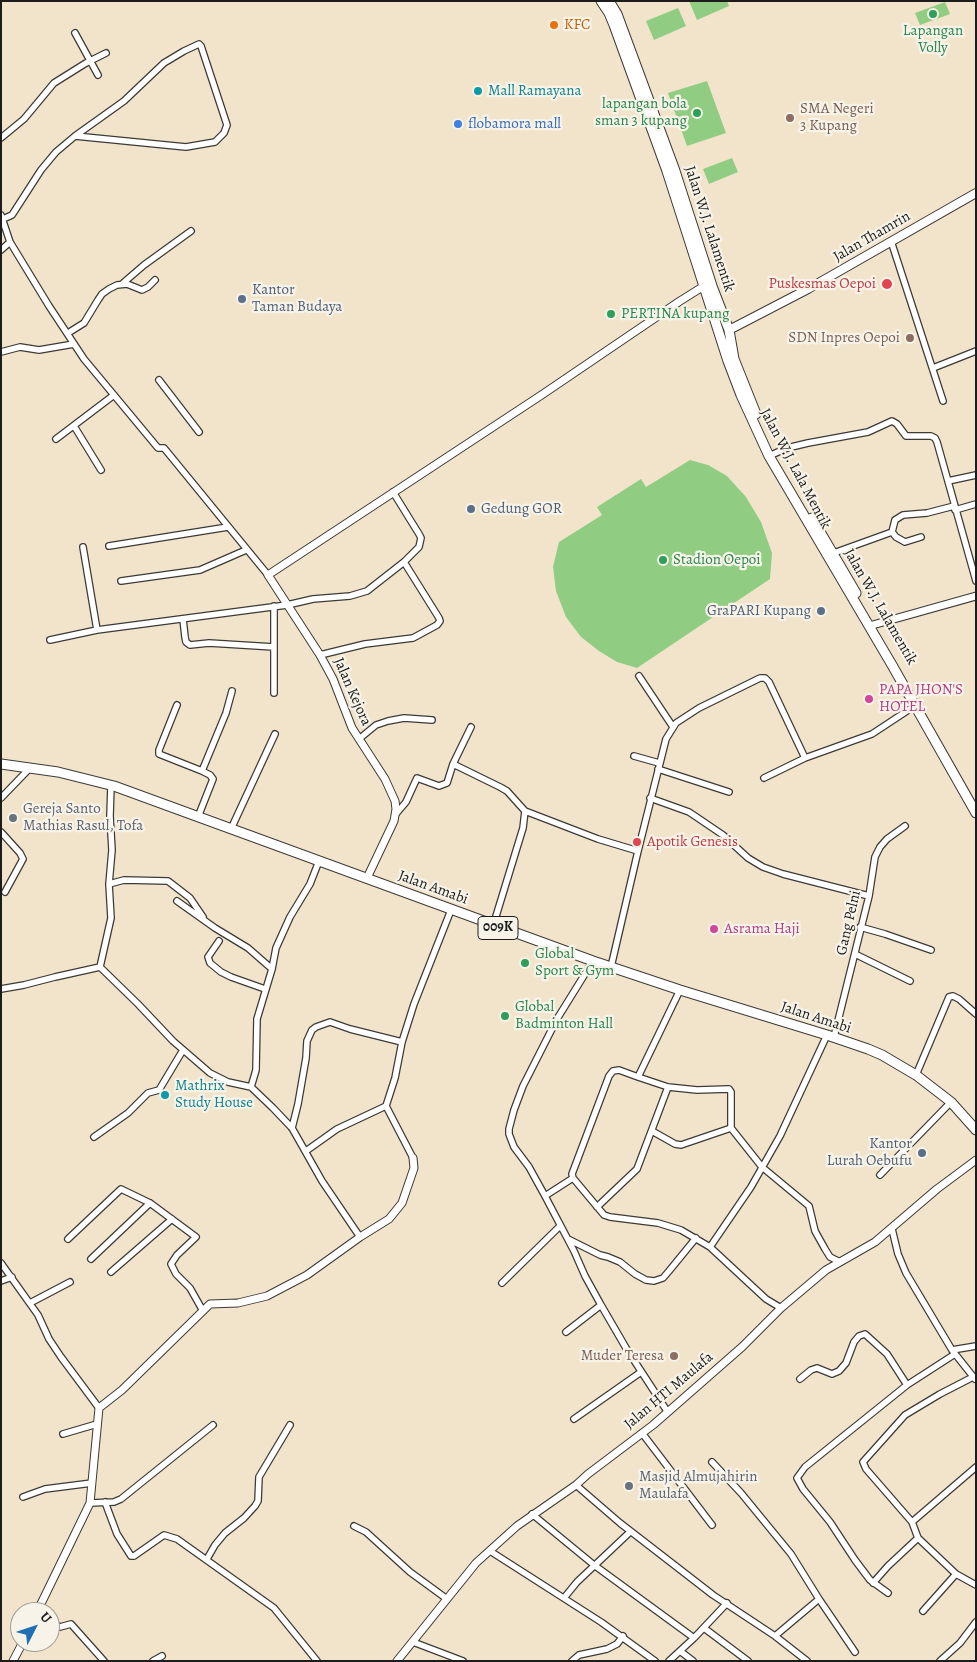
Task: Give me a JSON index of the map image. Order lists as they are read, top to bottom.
{
  "streets": {
    "main road": [
      "Jalan W.J. Lalamentik",
      "Jalan Thamrin",
      "Jalan W.J. Lala Mentik",
      "Jalan Amabi",
      "009K"
    ],
    "street": ["Jalan Kejora", "Gang Pelni", "Jalan HTI Maulafa"]
  },
  "crossings": [
    ["Jalan W.J. Lalamentik", "Jalan W.J. Lala Mentik"],
    ["Jalan Thamrin", "Jalan W.J. Lala Mentik"],
    ["Jalan Amabi", "Gang Pelni"]
  ],
  "places": [
    "Lapangan Volly",
    "KFC",
    "Mall Ramayana",
    "lapangan bola sman 3 kupang",
    "SMA Negeri 3 Kupang",
    "flobamora mall",
    "Puskesmas Oepoi",
    "Kantor Taman Budaya",
    "PERTINA kupang",
    "SDN Inpres Oepoi",
    "Gedung GOR",
    "Stadion Oepoi",
    "GraPARI Kupang",
    "PAPA JHON'S HOTEL",
    "Gereja Santo Mathias Rasul, Tofa",
    "Apotik Genesis",
    "Asrama Haji",
    "Global Sport & Gym",
    "Global Badminton Hall",
    "Mathrix Study House",
    "Kantor Lurah Oebufu",
    "Muder Teresa",
    "Masjid Almujahirin Maulafa"
  ],
  "north": "top right"
}
